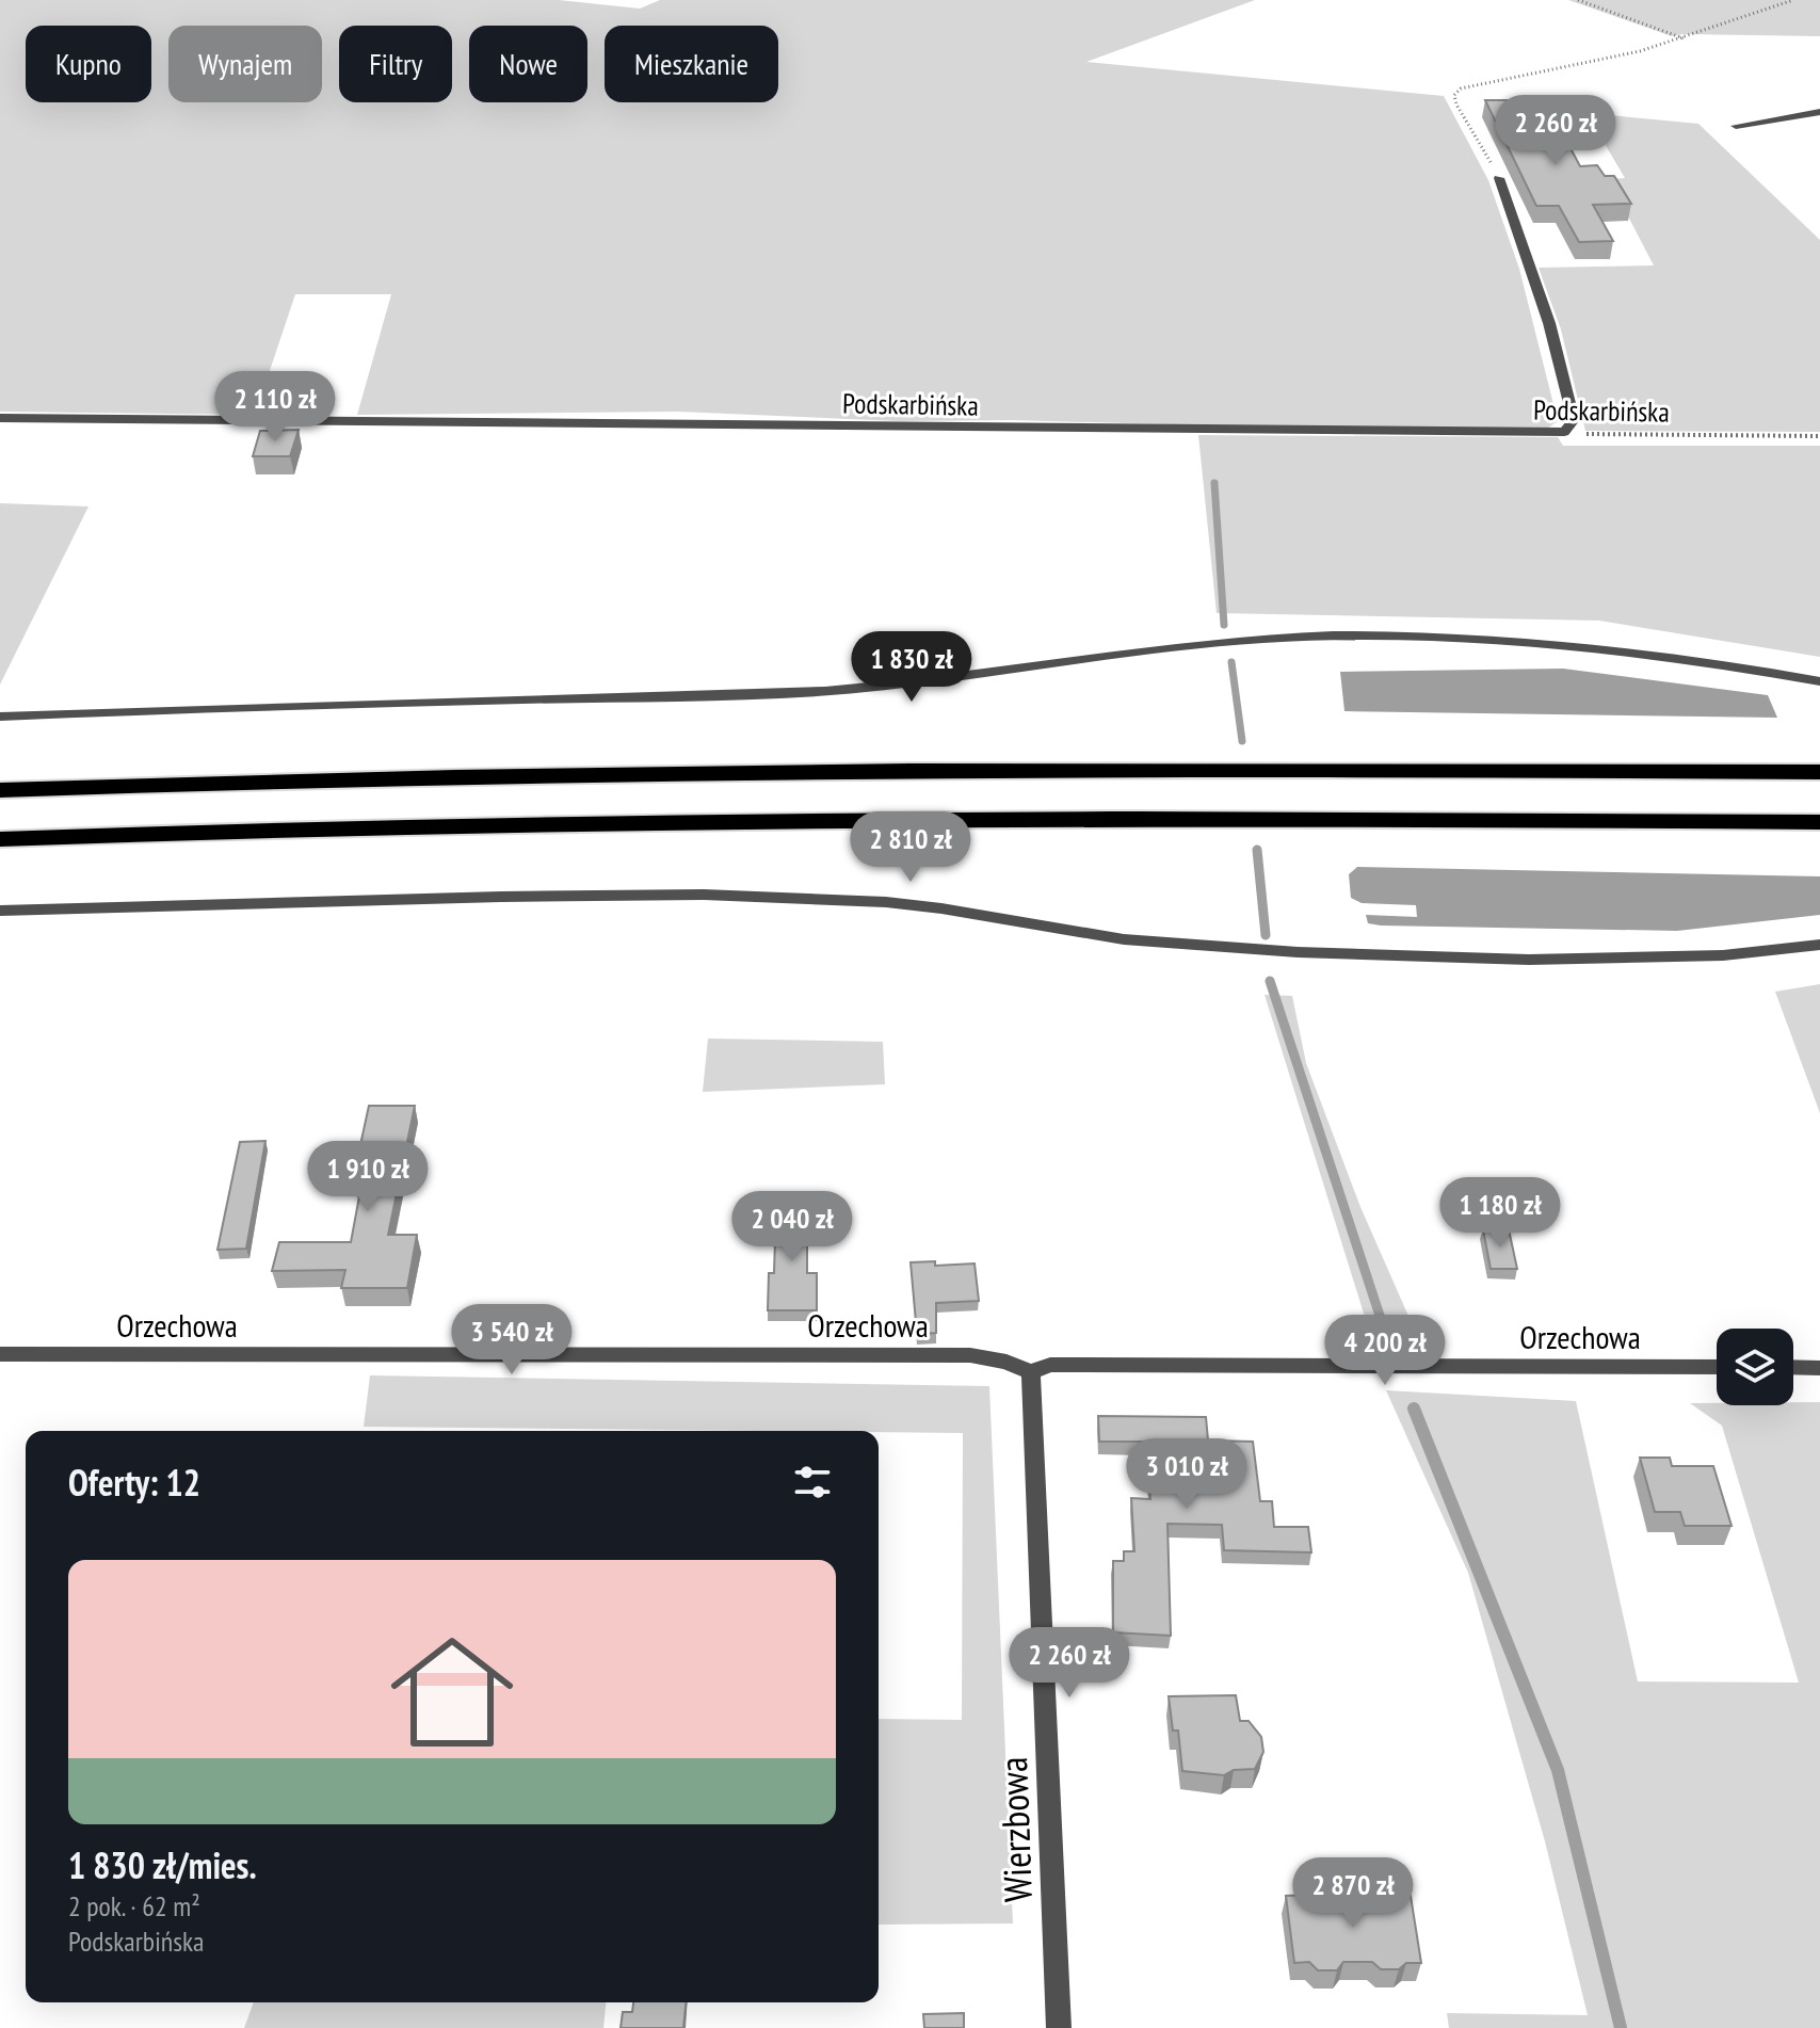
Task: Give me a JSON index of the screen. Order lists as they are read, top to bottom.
{
  "streets": {
    "street": ["Podskarbińska", "Orzechowa", "Wierzbowa"]
  },
  "crossings": [
    ["Orzechowa", "Wierzbowa"]
  ],
  "page": {
    "chip": [
      "Kupno",
      "Wynajem",
      "Filtry",
      "Nowe",
      "Mieszkanie"
    ],
    "price": [
      "2 260 zł",
      "2 110 zł",
      "1 830 zł",
      "2 810 zł",
      "1 910 zł",
      "1 180 zł",
      "2 040 zł",
      "3 540 zł",
      "4 200 zł",
      "3 010 zł",
      "2 260 zł",
      "2 870 zł"
    ],
    "heading": "Oferty: 12",
    "list": [
      {
        "name": "1 830 zł/mies.",
        "note": "2 pok. · 62 m² · Podskarbińska"
      }
    ]
  }
}
